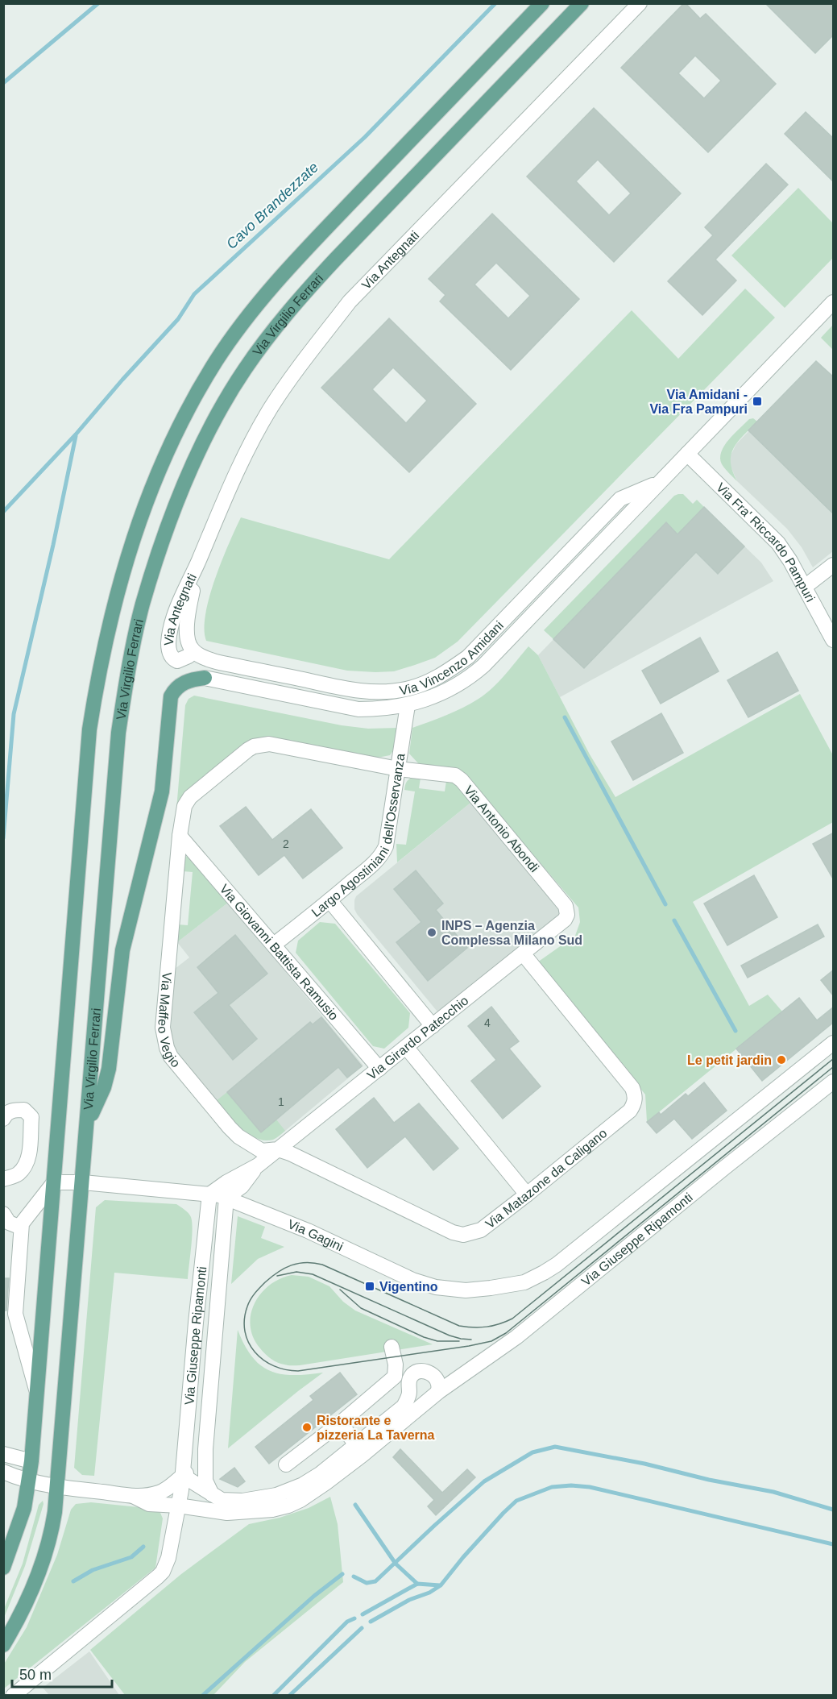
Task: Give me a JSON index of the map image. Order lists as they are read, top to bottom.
{
  "streets": {
    "main road": ["Via Virgilio Ferrari"],
    "street": [
      "Via Antegnati",
      "Via Fra' Riccardo Pampuri",
      "Via Vincenzo Amidani",
      "Via Antonio Abondi",
      "Largo Agostiniani dell'Osservanza",
      "Via Giovanni Battista Ramusio",
      "Via Maffeo Vegio",
      "Via Girardo Patecchio",
      "Via Matazone da Caligano",
      "Via Gagini",
      "Via Giuseppe Ripamonti"
    ]
  },
  "crossings": [
    ["Via Antegnati", "Via Vincenzo Amidani"],
    ["Via Virgilio Ferrari", "Via Gagini"],
    ["Via Virgilio Ferrari", "Via Giuseppe Ripamonti"],
    ["Via Fra' Riccardo Pampuri", "Via Vincenzo Amidani"],
    ["Via Vincenzo Amidani", "Largo Agostiniani dell'Osservanza"],
    ["Via Antonio Abondi", "Largo Agostiniani dell'Osservanza"],
    ["Via Antonio Abondi", "Via Giovanni Battista Ramusio"],
    ["Via Antonio Abondi", "Via Maffeo Vegio"],
    ["Via Antonio Abondi", "Via Girardo Patecchio"],
    ["Largo Agostiniani dell'Osservanza", "Via Giovanni Battista Ramusio"],
    ["Via Giovanni Battista Ramusio", "Via Maffeo Vegio"],
    ["Via Giovanni Battista Ramusio", "Via Girardo Patecchio"],
    ["Via Maffeo Vegio", "Via Girardo Patecchio"],
    ["Via Maffeo Vegio", "Via Matazone da Caligano"],
    ["Via Girardo Patecchio", "Via Matazone da Caligano"],
    ["Via Girardo Patecchio", "Via Gagini"],
    ["Via Girardo Patecchio", "Via Giuseppe Ripamonti"],
    ["Via Gagini", "Via Giuseppe Ripamonti"]
  ],
  "water": ["Cavo Brandezzate"],
  "places": {
    "transit": ["Via Amidani - Via Fra Pampuri", "Vigentino"],
    "other": ["INPS – Agenzia Complessa Milano Sud", "Le petit jardin", "Ristorante e pizzeria La Taverna"]
  },
  "house_numbers": ["2", "4", "1"],
  "scale_bar": "50 m"
}
